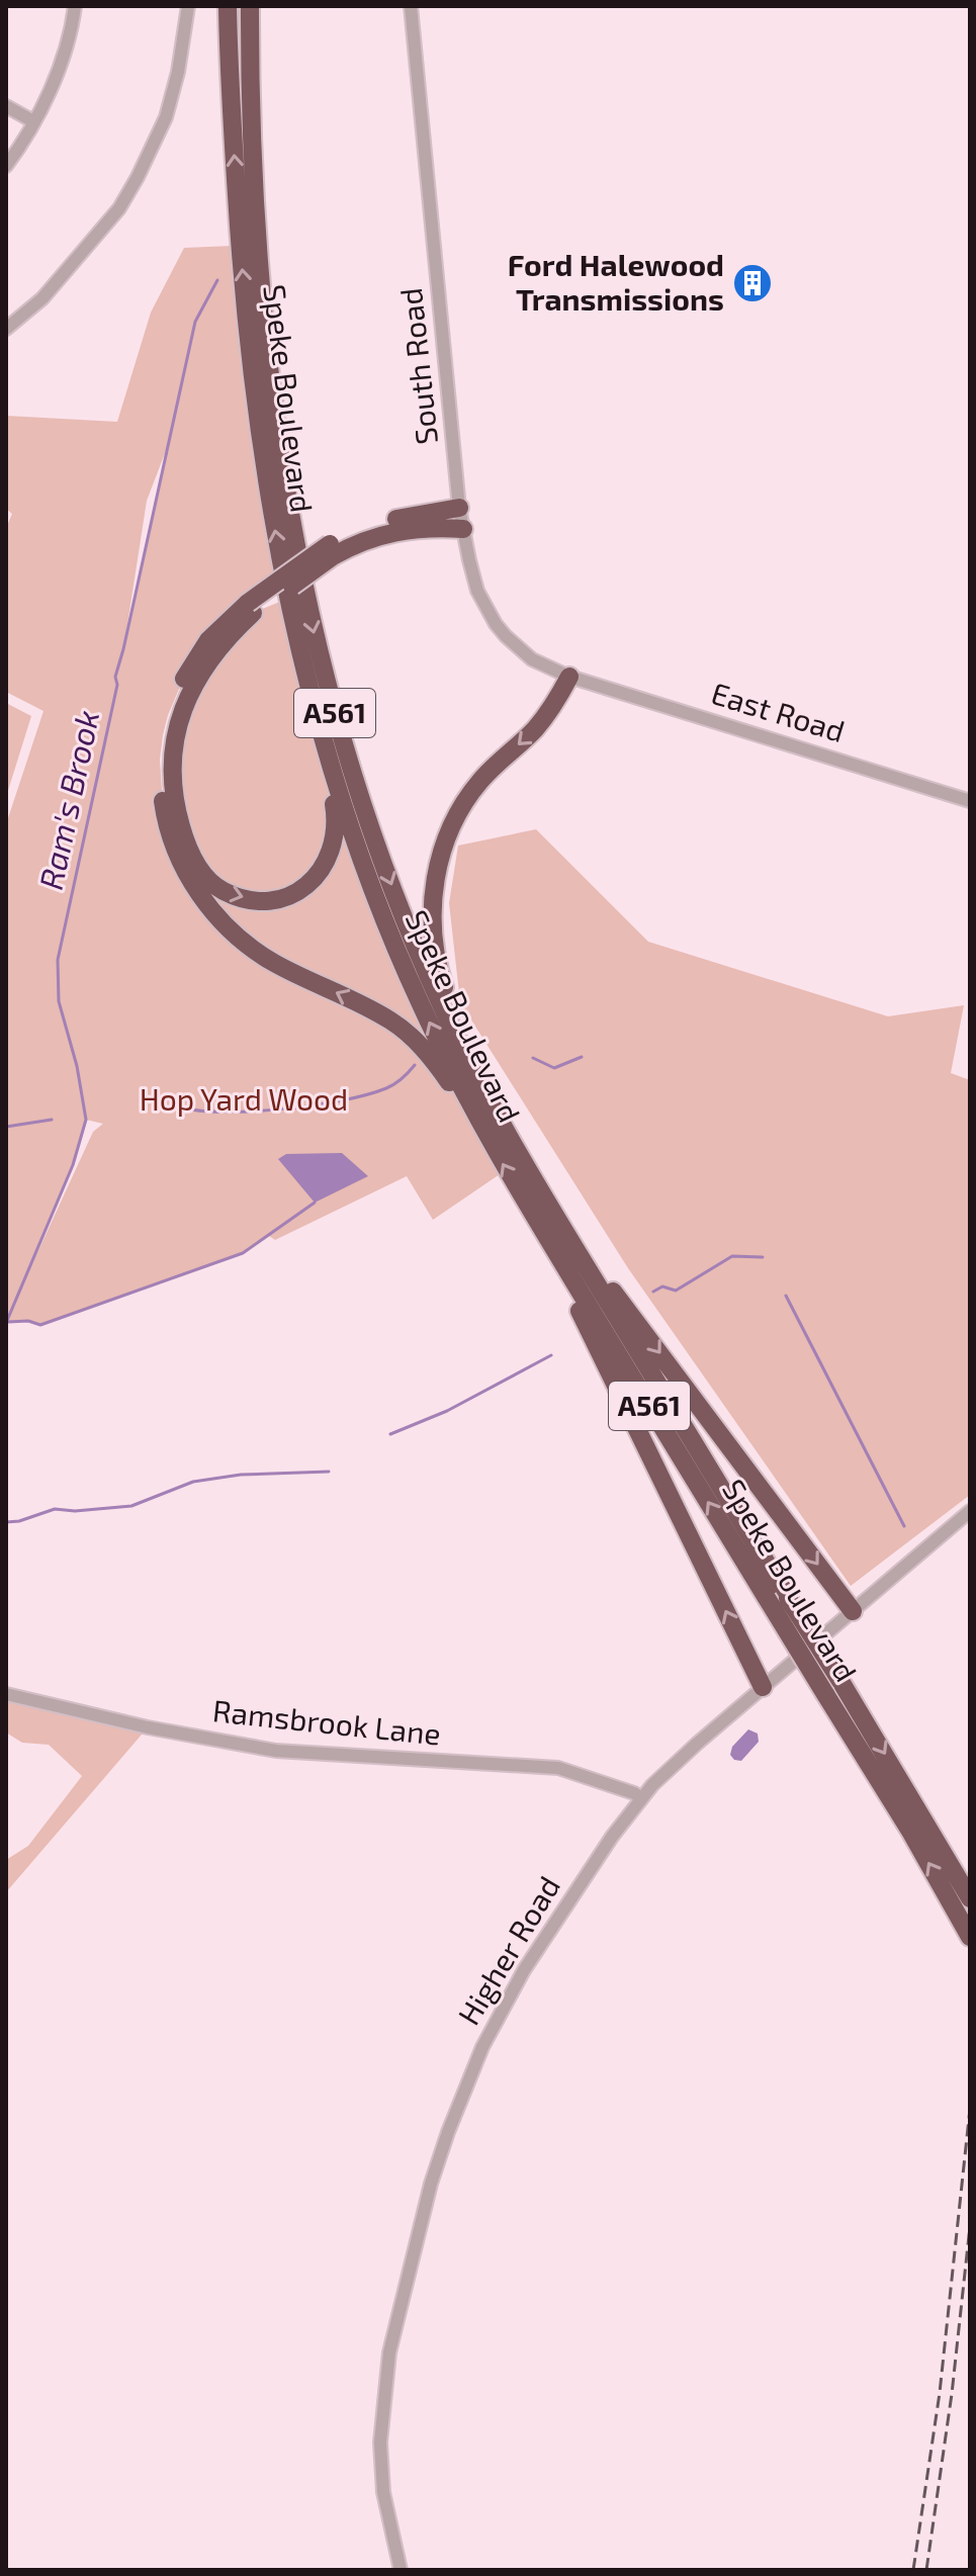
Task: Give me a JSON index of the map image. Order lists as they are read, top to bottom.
{
  "streets": {
    "highway": ["Speke Boulevard", "A561"],
    "street": [
      "South Road",
      "East Road",
      "Ramsbrook Lane",
      "Higher Road"
    ]
  },
  "crossings": [
    ["South Road", "East Road"],
    ["Ramsbrook Lane", "Higher Road"]
  ],
  "water": ["Ram's Brook"],
  "parks": ["Hop Yard Wood"],
  "places": {
    "building": ["Ford Halewood Transmissions"]
  }
}
